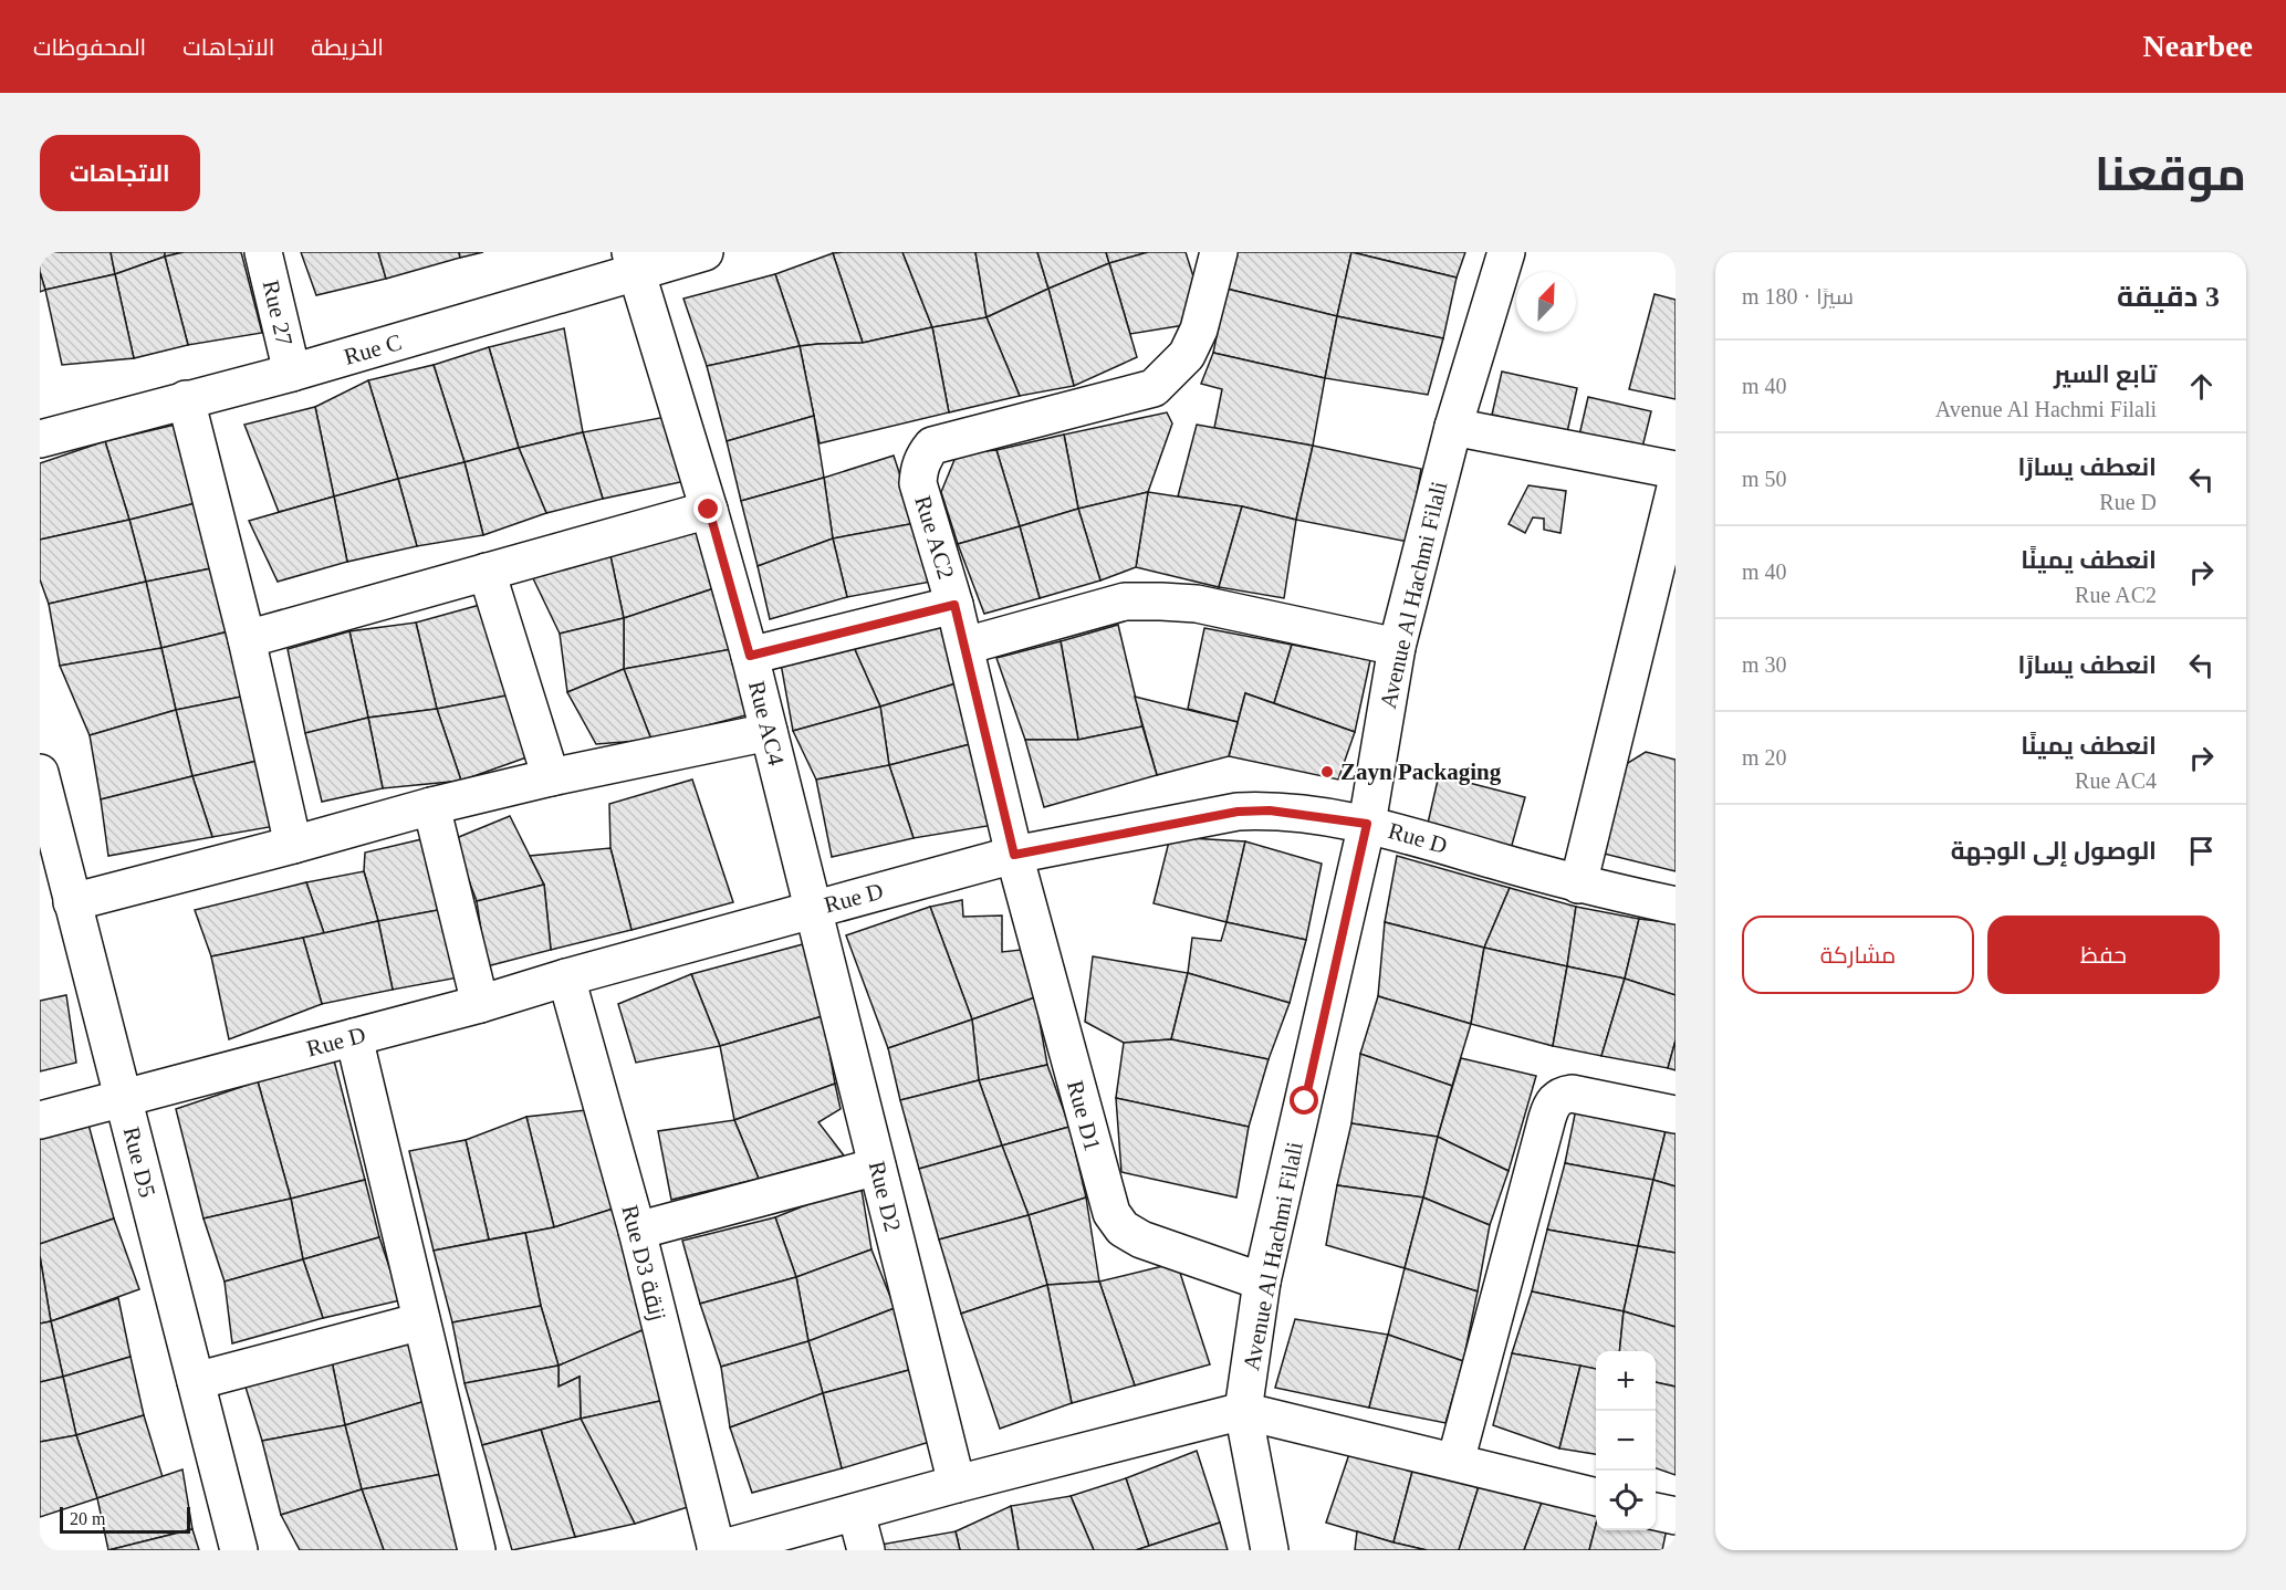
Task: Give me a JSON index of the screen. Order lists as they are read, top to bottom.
{
  "streets": {
    "street": [
      "Rue 27",
      "Rue C",
      "Rue AC2",
      "Avenue Al Hachmi Filali",
      "Rue AC4",
      "Rue D",
      "Rue D1",
      "Rue D5",
      "Rue D2",
      "Rue D3 زنقة"
    ]
  },
  "crossings": [
    ["Rue 27", "Rue C"],
    ["Rue C", "Rue AC4"],
    ["Rue AC2", "Rue D"],
    ["Rue AC2", "Rue D1"],
    ["Avenue Al Hachmi Filali", "Rue D"],
    ["Avenue Al Hachmi Filali", "Rue D1"],
    ["Rue AC4", "Rue D"],
    ["Rue AC4", "Rue D2"],
    ["Rue D", "Rue D1"],
    ["Rue D", "Rue D5"],
    ["Rue D", "Rue D2"],
    ["Rue D", "Rue D3 زنقة"]
  ],
  "places": ["Zayn Packaging"],
  "scale_bar": "20 m",
  "north": "top right",
  "page": {
    "header": "Nearbee",
    "nav": ["الخريطة", "الاتجاهات", "المحفوظات"],
    "title": "موقعنا",
    "buttons": [
      "الاتجاهات",
      ["حفظ", "مشاركة"]
    ],
    "heading": ["3 دقيقة", "سيرًا · 180 m"],
    "list": [
      ["تابع السير", "Avenue Al Hachmi Filali", "40 m"],
      ["انعطف يسارًا", "Rue D", "50 m"],
      ["انعطف يمينًا", "Rue AC2", "40 m"],
      ["انعطف يسارًا", "30 m"],
      ["انعطف يمينًا", "Rue AC4", "20 m"],
      "الوصول إلى الوجهة"
    ],
    "map_buttons": ["+", "−"],
    "scale": "20 m"
  }
}
